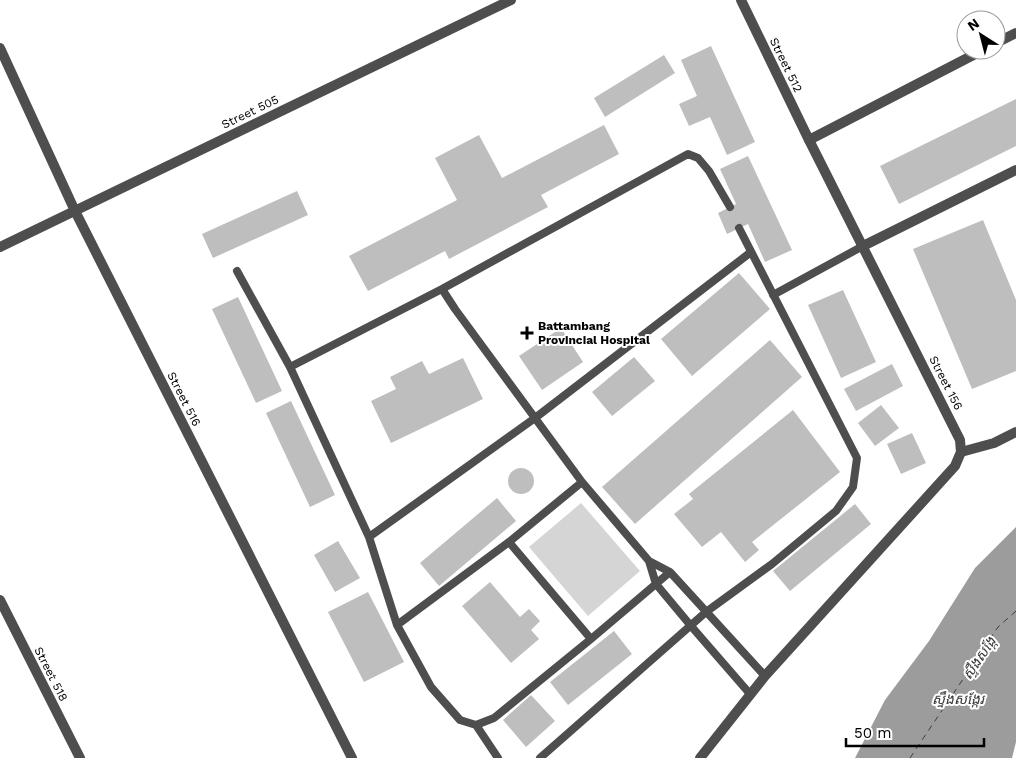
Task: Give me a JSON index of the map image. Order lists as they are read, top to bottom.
{
  "streets": {
    "street": [
      "Street 512",
      "Street 505",
      "Street 156",
      "Street 516",
      "Street 518"
    ]
  },
  "crossings": [
    ["Street 512", "Street 156"],
    ["Street 505", "Street 516"]
  ],
  "water": ["ស្ទឹងសង្កែ", "ស្ទឹងសង្កែរ"],
  "places": {
    "health": ["Battambang Provincial Hospital"]
  },
  "scale_bar": "50 m",
  "north": "top left"
}
